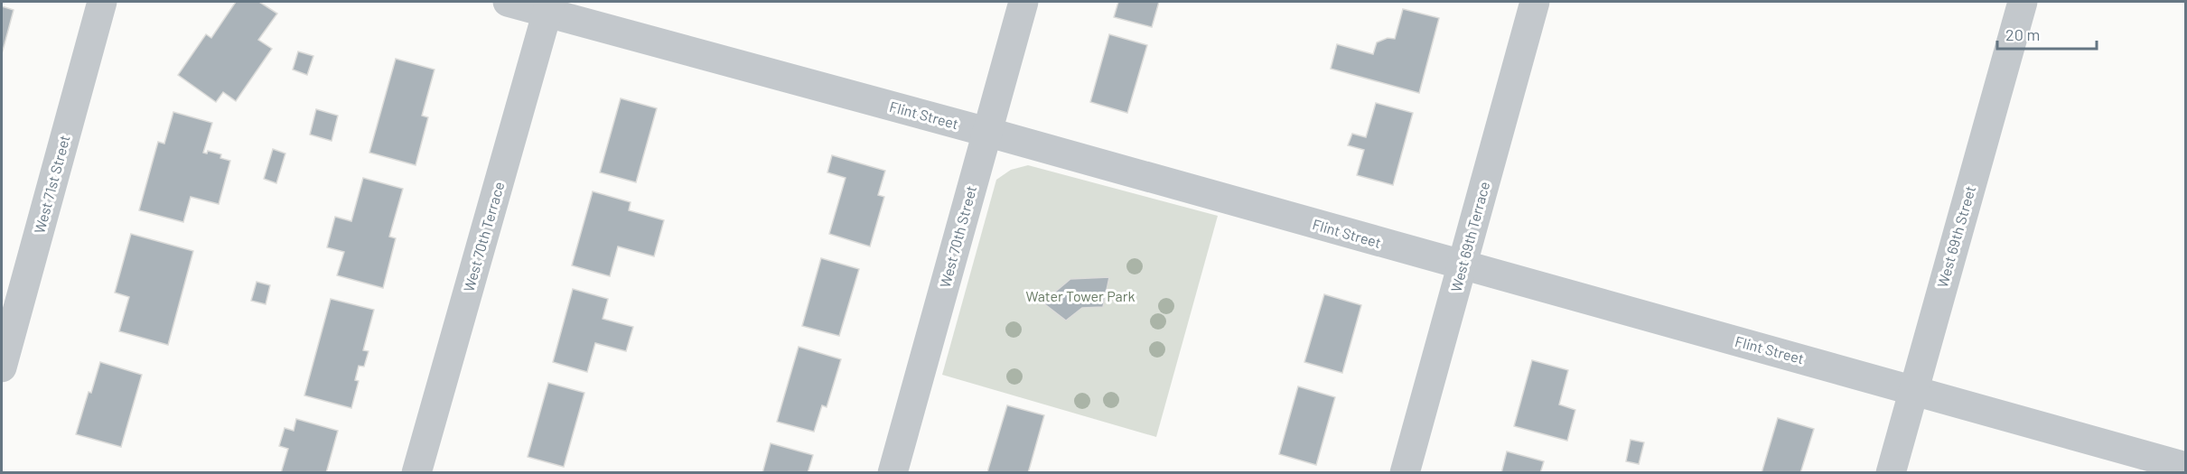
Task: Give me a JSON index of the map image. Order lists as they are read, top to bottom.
{
  "streets": {
    "street": [
      "Flint Street",
      "West 71st Street",
      "West 70th Terrace",
      "West 70th Street",
      "West 69th Terrace",
      "West 69th Street"
    ]
  },
  "crossings": [
    ["Flint Street", "West 70th Terrace"],
    ["Flint Street", "West 70th Street"],
    ["Flint Street", "West 69th Terrace"],
    ["Flint Street", "West 69th Street"]
  ],
  "parks": ["Water Tower Park"],
  "scale_bar": "20 m"
}
